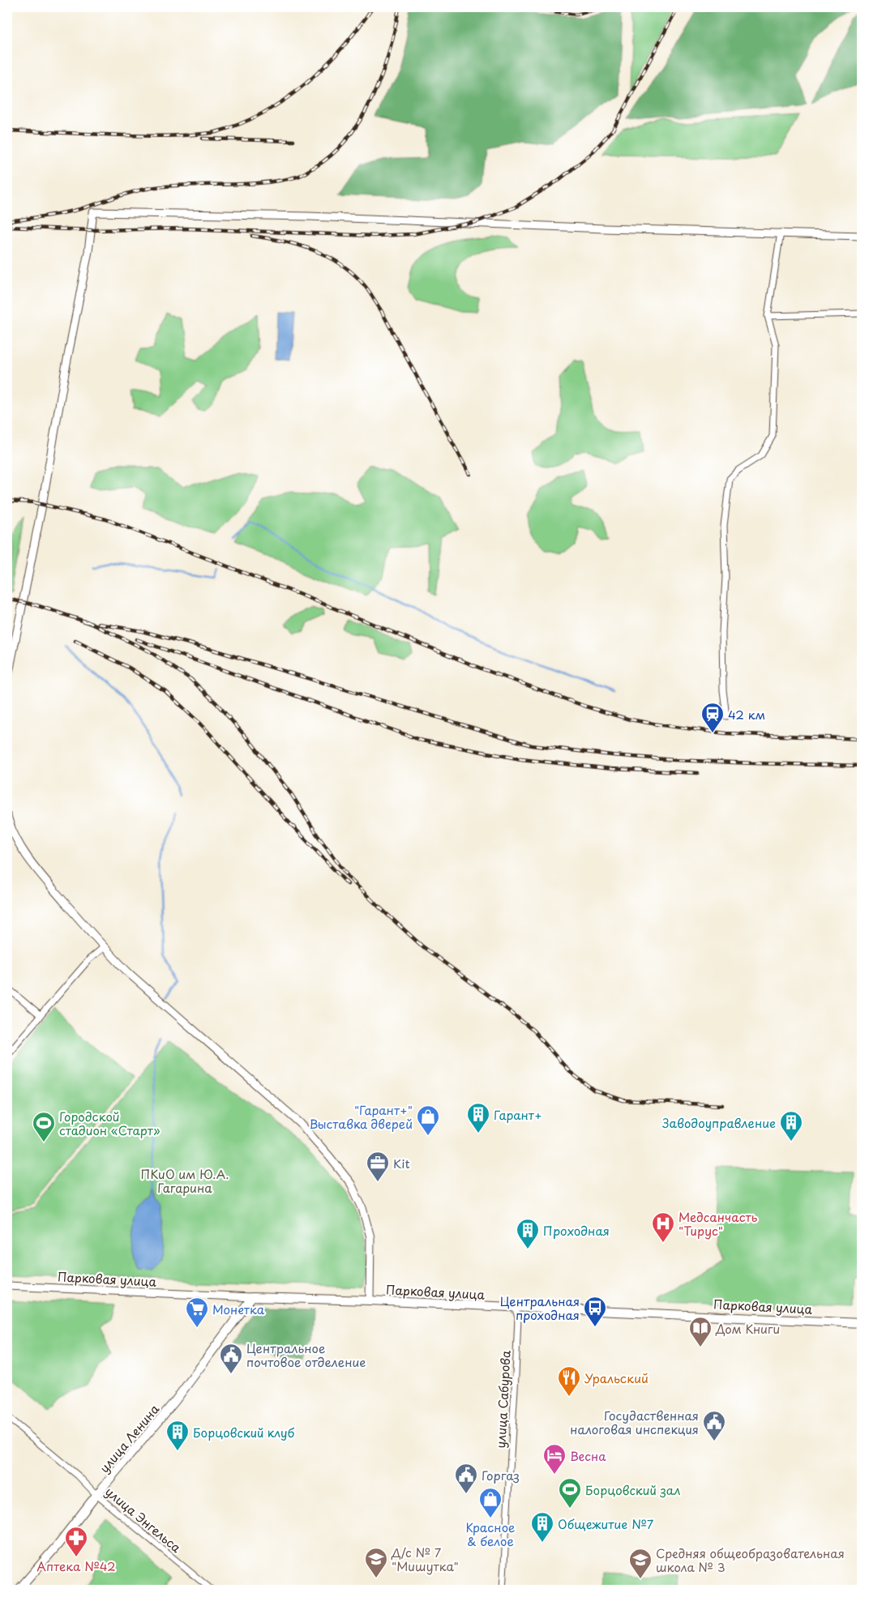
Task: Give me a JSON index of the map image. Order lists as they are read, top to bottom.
{
  "streets": {
    "main road": ["Парковая улица", "улица Ленина"],
    "street": ["улица Сабурова", "улица Энгельса"]
  },
  "crossings": [
    ["Парковая улица", "улица Сабурова"],
    ["Парковая улица", "улица Ленина"],
    ["улица Ленина", "улица Энгельса"]
  ],
  "parks": ["ПКиО им Ю.А. Гагарина"],
  "places": {
    "station": ["42 км"],
    "building": [
      "Гарант+",
      "Заводоуправление",
      "Проходная",
      "Борцовский клуб",
      "Общежитие №7"
    ],
    "shop": ["\"Гарант+\" Выставка дверей", "Красное & белое"],
    "sports": ["Городской стадион «Старт»", "Борцовский зал"],
    "office": ["Kit"],
    "hospital": ["Медсанчасть \"Тирус\""],
    "bus stop": ["Центральная проходная"],
    "supermarket": ["Монетка"],
    "library": ["Дом Книги"],
    "public building": ["Центральное почтовое отделение", "Госудаственная налоговая инспекция", "Горгаз"],
    "restaurant": ["Уральский"],
    "hotel": ["Весна"],
    "pharmacy": ["Аптека №42"],
    "school or university": ["Д/с № 7 \"Мишутка\"", "Средняя общеобразовательная школа № 3"]
  }
}
